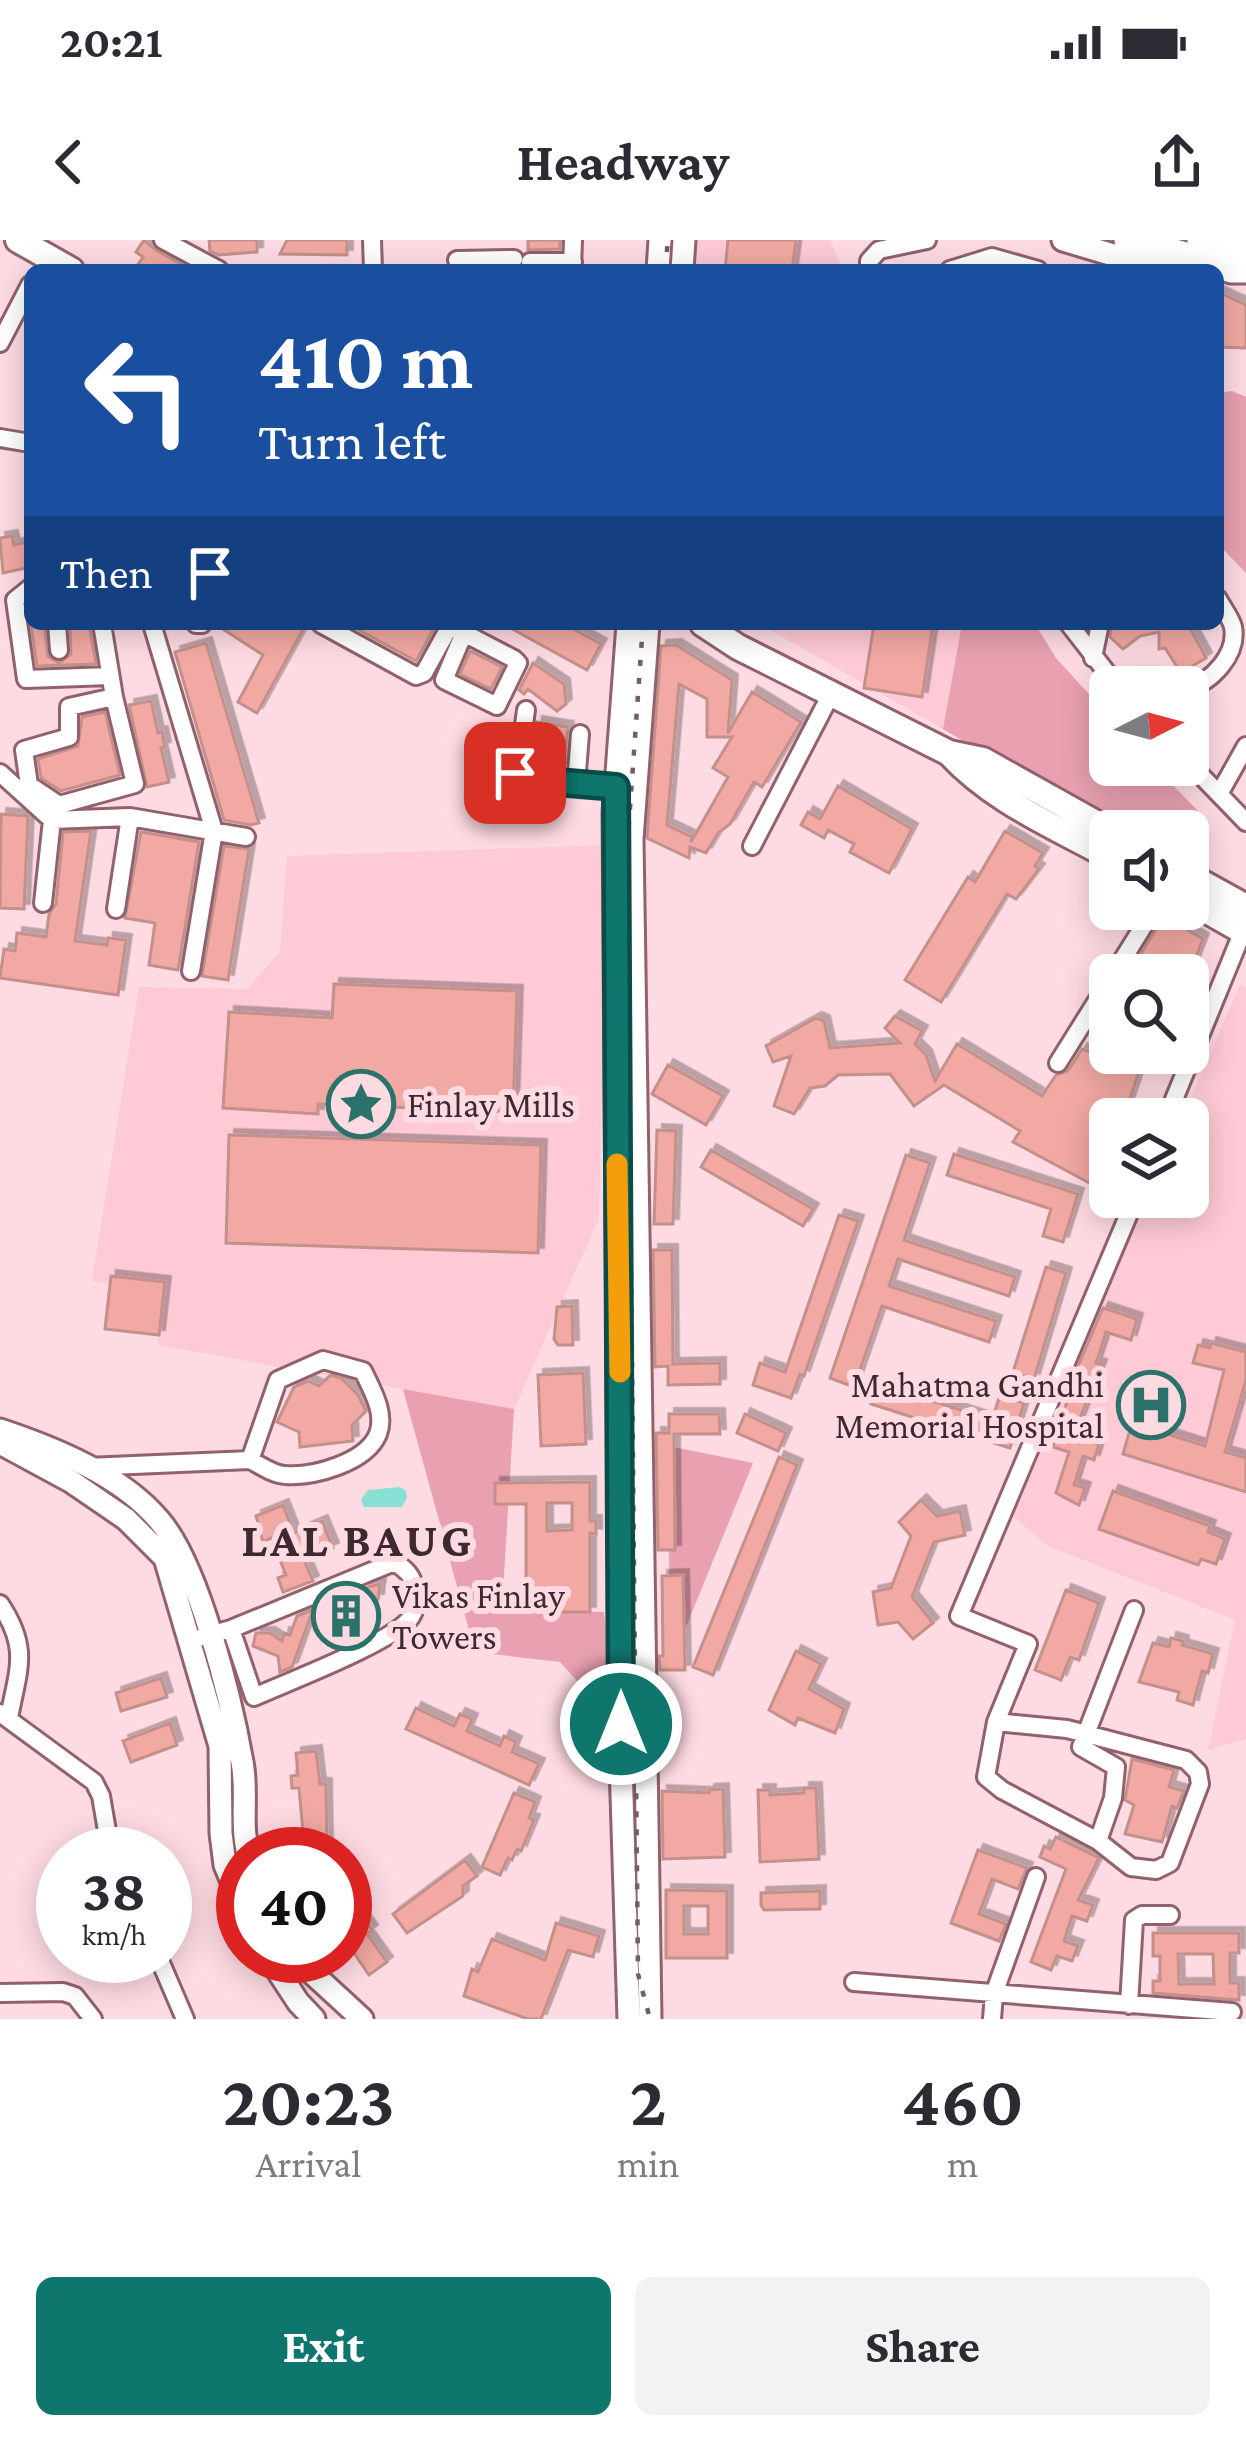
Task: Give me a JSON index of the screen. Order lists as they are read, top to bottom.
{
  "districts": ["LAL BAUG"],
  "places": {
    "place": ["Finlay Mills"],
    "hospital": ["Mahatma Gandhi Memorial Hospital"],
    "building": ["Vikas Finlay Towers"]
  },
  "north": "right",
  "page": {
    "status": "20:21",
    "header": "Headway",
    "turn": ["410 m", "Turn left"],
    "then": "Then",
    "speed": "38 km/h",
    "limit": "40",
    "eta": [
      "20:23",
      "Arrival",
      "2",
      "min",
      "460",
      "m"
    ],
    "buttons": ["Exit", "Share"]
  }
}
